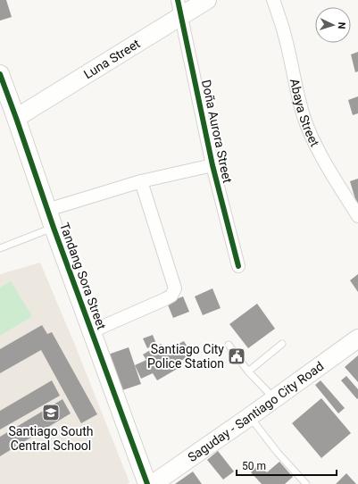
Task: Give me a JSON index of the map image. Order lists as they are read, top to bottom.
{
  "streets": {
    "street": [
      "Luna Street",
      "Abaya Street",
      "Doña Aurora Street",
      "Tandang Sora Street",
      "Saguday - Santiago City Road"
    ]
  },
  "crossings": [
    ["Luna Street", "Doña Aurora Street"],
    ["Luna Street", "Tandang Sora Street"]
  ],
  "places": {
    "public building": ["Santiago City Police Station"],
    "school or university": ["Santiago South Central School"]
  },
  "scale_bar": "50 m",
  "north": "right"
}
